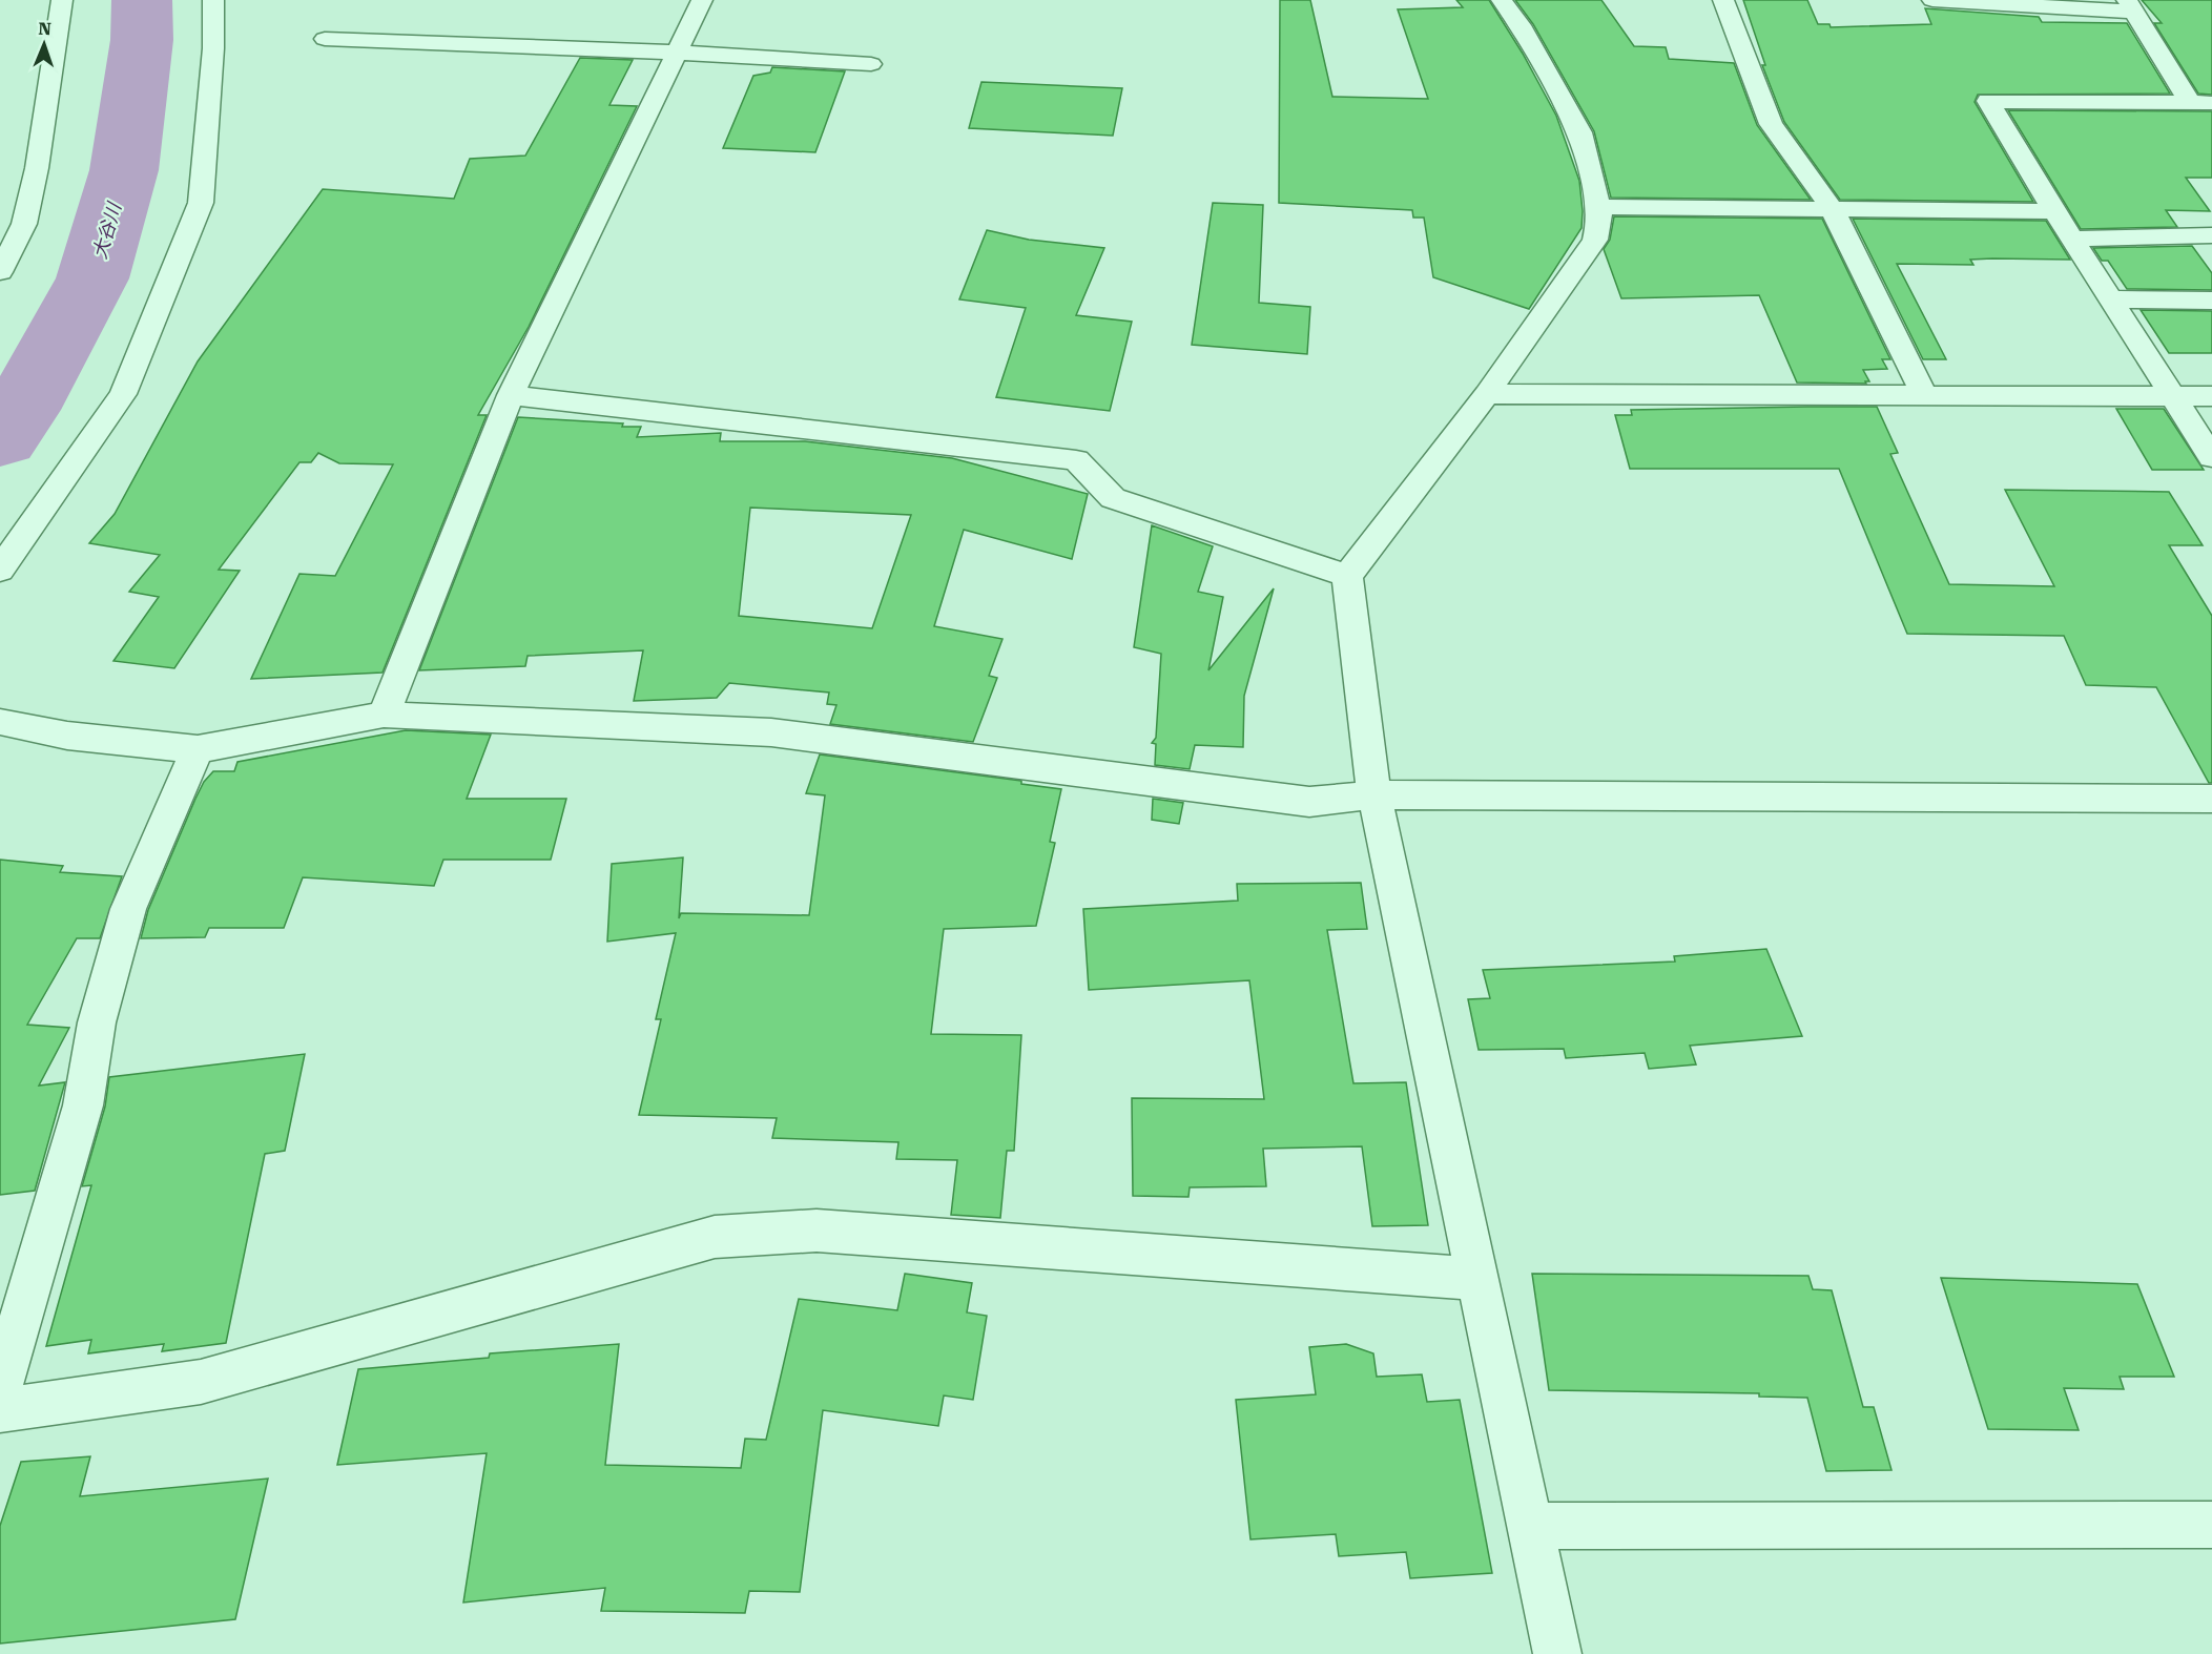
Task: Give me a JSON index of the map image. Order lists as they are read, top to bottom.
{
  "water": ["大谷川"],
  "north": "top"
}
